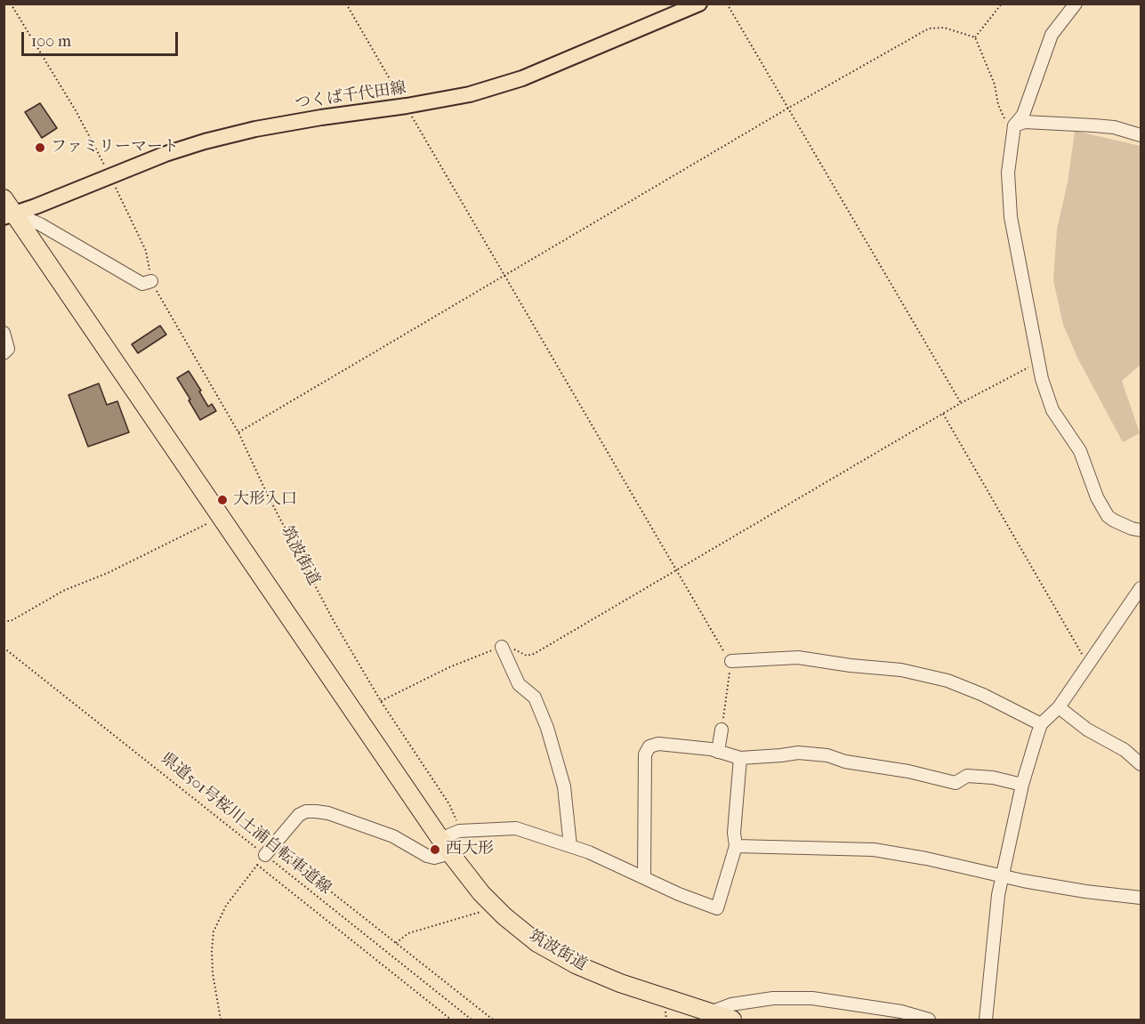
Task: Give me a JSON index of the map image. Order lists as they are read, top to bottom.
{
  "streets": {
    "highway": ["筑波街道"],
    "main road": ["つくば千代田線"],
    "path": ["県道501号桜川土浦自転車道線"]
  },
  "crossings": [
    ["つくば千代田線", "筑波街道"]
  ],
  "places": ["ファミリーマート", "大形入口", "西大形"],
  "scale_bar": "100 m"
}
